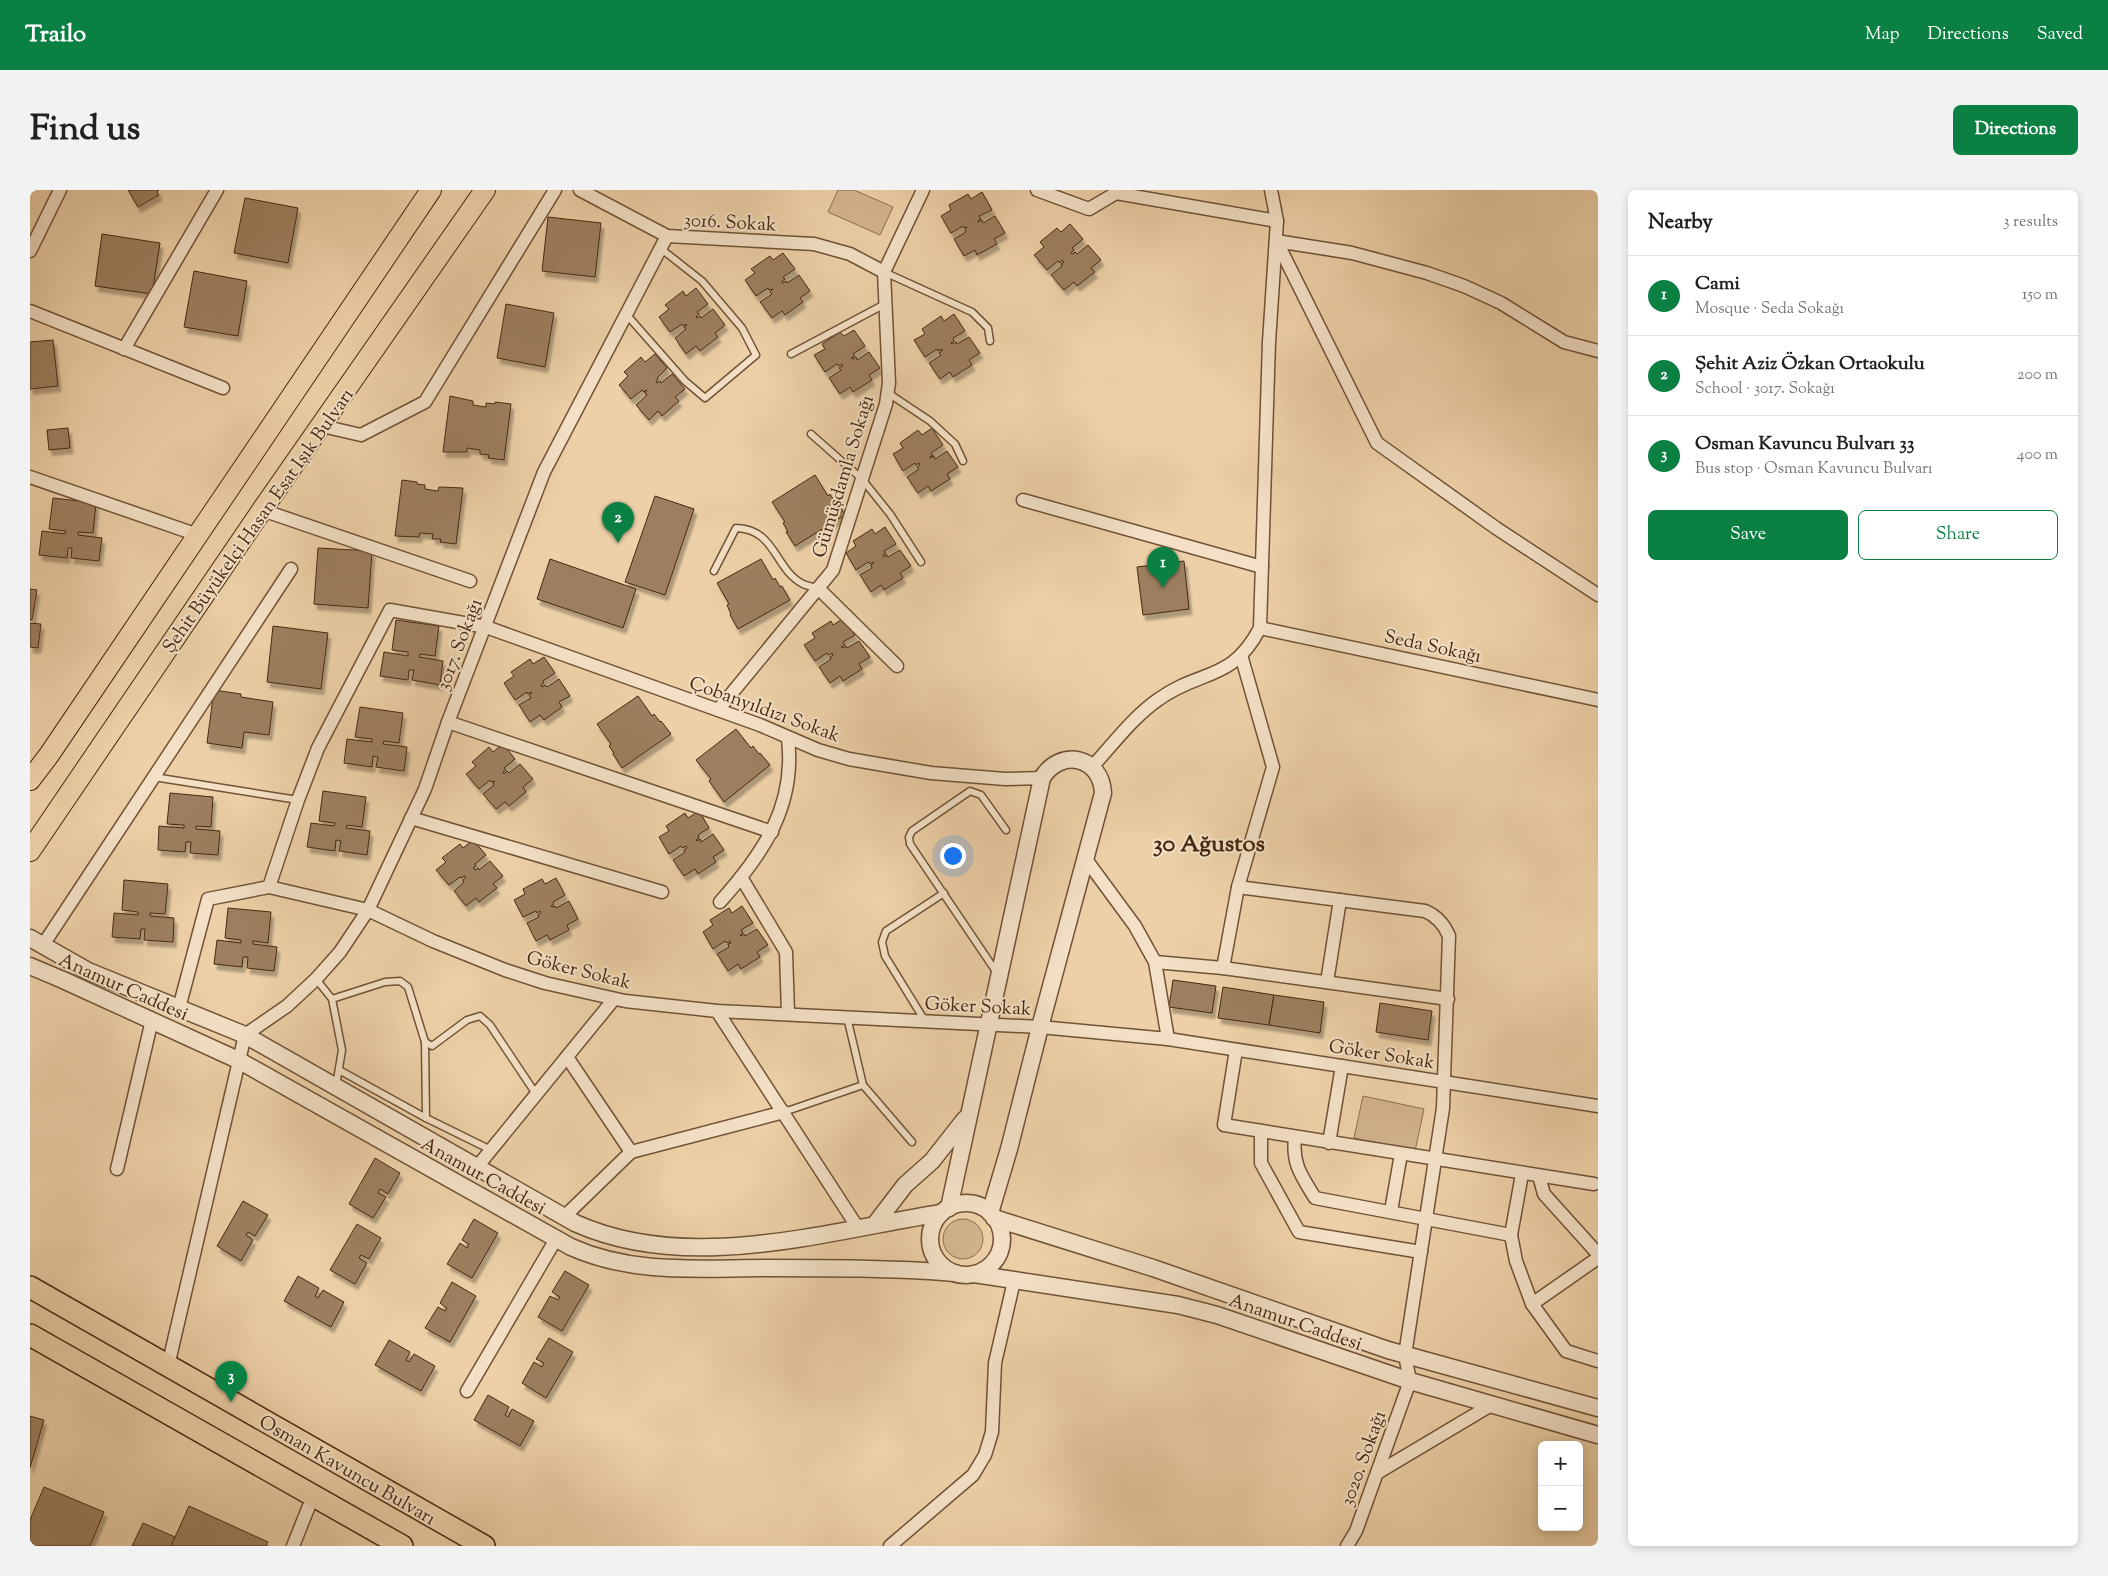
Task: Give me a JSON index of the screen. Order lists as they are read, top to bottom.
{
  "streets": {
    "highway": ["Osman Kavuncu Bulvarı"],
    "main road": ["Şehit Büyükelçi Hasan Esat Işık Bulvarı"],
    "street": [
      "3016. Sokak",
      "Gümüşdamla Sokağı",
      "3017. Sokağı",
      "Seda Sokağı",
      "Çobanyıldızı Sokak",
      "Göker Sokak",
      "Anamur Caddesi",
      "3020. Sokağı"
    ]
  },
  "crossings": [
    ["3016. Sokak", "Gümüşdamla Sokağı"],
    ["3016. Sokak", "3017. Sokağı"],
    ["Gümüşdamla Sokağı", "Çobanyıldızı Sokak"],
    ["3017. Sokağı", "Çobanyıldızı Sokak"],
    ["3017. Sokağı", "Göker Sokak"],
    ["3017. Sokağı", "Anamur Caddesi"],
    ["Anamur Caddesi", "3020. Sokağı"]
  ],
  "districts": ["30 Ağustos"],
  "page": {
    "header": "Trailo",
    "nav": ["Map", "Directions", "Saved"],
    "title": "Find us",
    "buttons": [
      "Directions",
      ["Save", "Share"]
    ],
    "heading": ["Nearby", "3 results"],
    "list": [
      {
        "mark": "1",
        "name": "Cami",
        "note": "Mosque · Seda Sokağı",
        "value": "150 m"
      },
      {
        "mark": "2",
        "name": "Şehit Aziz Özkan Ortaokulu",
        "note": "School · 3017. Sokağı",
        "value": "200 m"
      },
      {
        "mark": "3",
        "name": "Osman Kavuncu Bulvarı 33",
        "note": "Bus stop · Osman Kavuncu Bulvarı",
        "value": "400 m"
      }
    ],
    "pins": ["2", "1", "3"],
    "map_buttons": ["+", "−"]
  }
}
